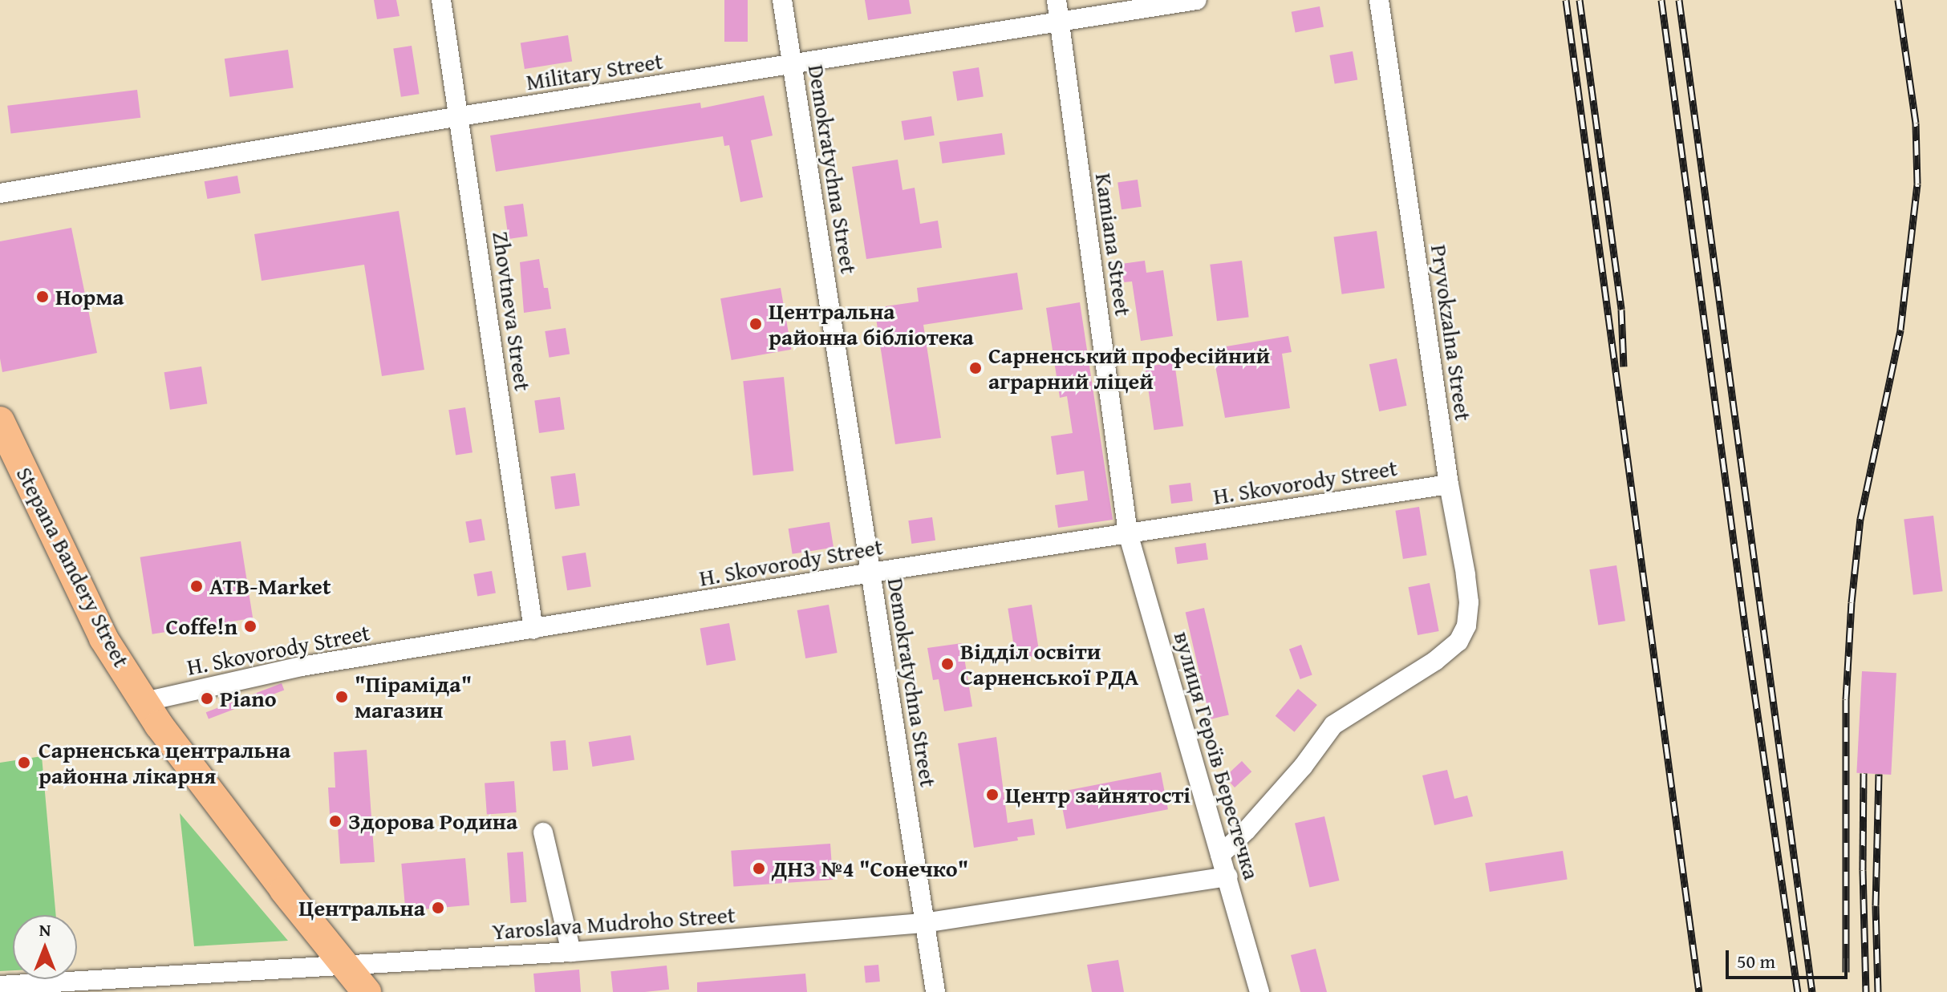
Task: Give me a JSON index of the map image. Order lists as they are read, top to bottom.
{
  "streets": {
    "main road": ["Stepana Bandery Street"],
    "street": [
      "Military Street",
      "Demokratychna Street",
      "Kamiana Street",
      "Zhovtneva Street",
      "Pryvokzalna Street",
      "H. Skovorody Street",
      "вулиця Героїв Берестечка",
      "Yaroslava Mudroho Street"
    ]
  },
  "crossings": [
    ["Military Street", "Demokratychna Street"],
    ["Military Street", "Kamiana Street"],
    ["Military Street", "Zhovtneva Street"],
    ["Demokratychna Street", "H. Skovorody Street"],
    ["Demokratychna Street", "Yaroslava Mudroho Street"],
    ["Kamiana Street", "H. Skovorody Street"],
    ["Kamiana Street", "вулиця Героїв Берестечка"],
    ["Zhovtneva Street", "H. Skovorody Street"],
    ["Pryvokzalna Street", "H. Skovorody Street"],
    ["Pryvokzalna Street", "вулиця Героїв Берестечка"],
    ["H. Skovorody Street", "Stepana Bandery Street"],
    ["H. Skovorody Street", "вулиця Героїв Берестечка"],
    ["Stepana Bandery Street", "Yaroslava Mudroho Street"],
    ["вулиця Героїв Берестечка", "Yaroslava Mudroho Street"]
  ],
  "places": [
    "Норма",
    "Центральна районна бібліотека",
    "Сарненський професійний аграрний ліцей",
    "ATB-Market",
    "Coffe!n",
    "Відділ освіти Сарненської РДА",
    "\"Піраміда\" магазин",
    "Piano",
    "Сарненська центральна районна лікарня",
    "Центр зайнятості",
    "Здорова Родина",
    "ДНЗ №4 \"Сонечко\"",
    "Центральна"
  ],
  "scale_bar": "50 m",
  "north": "top"
}
